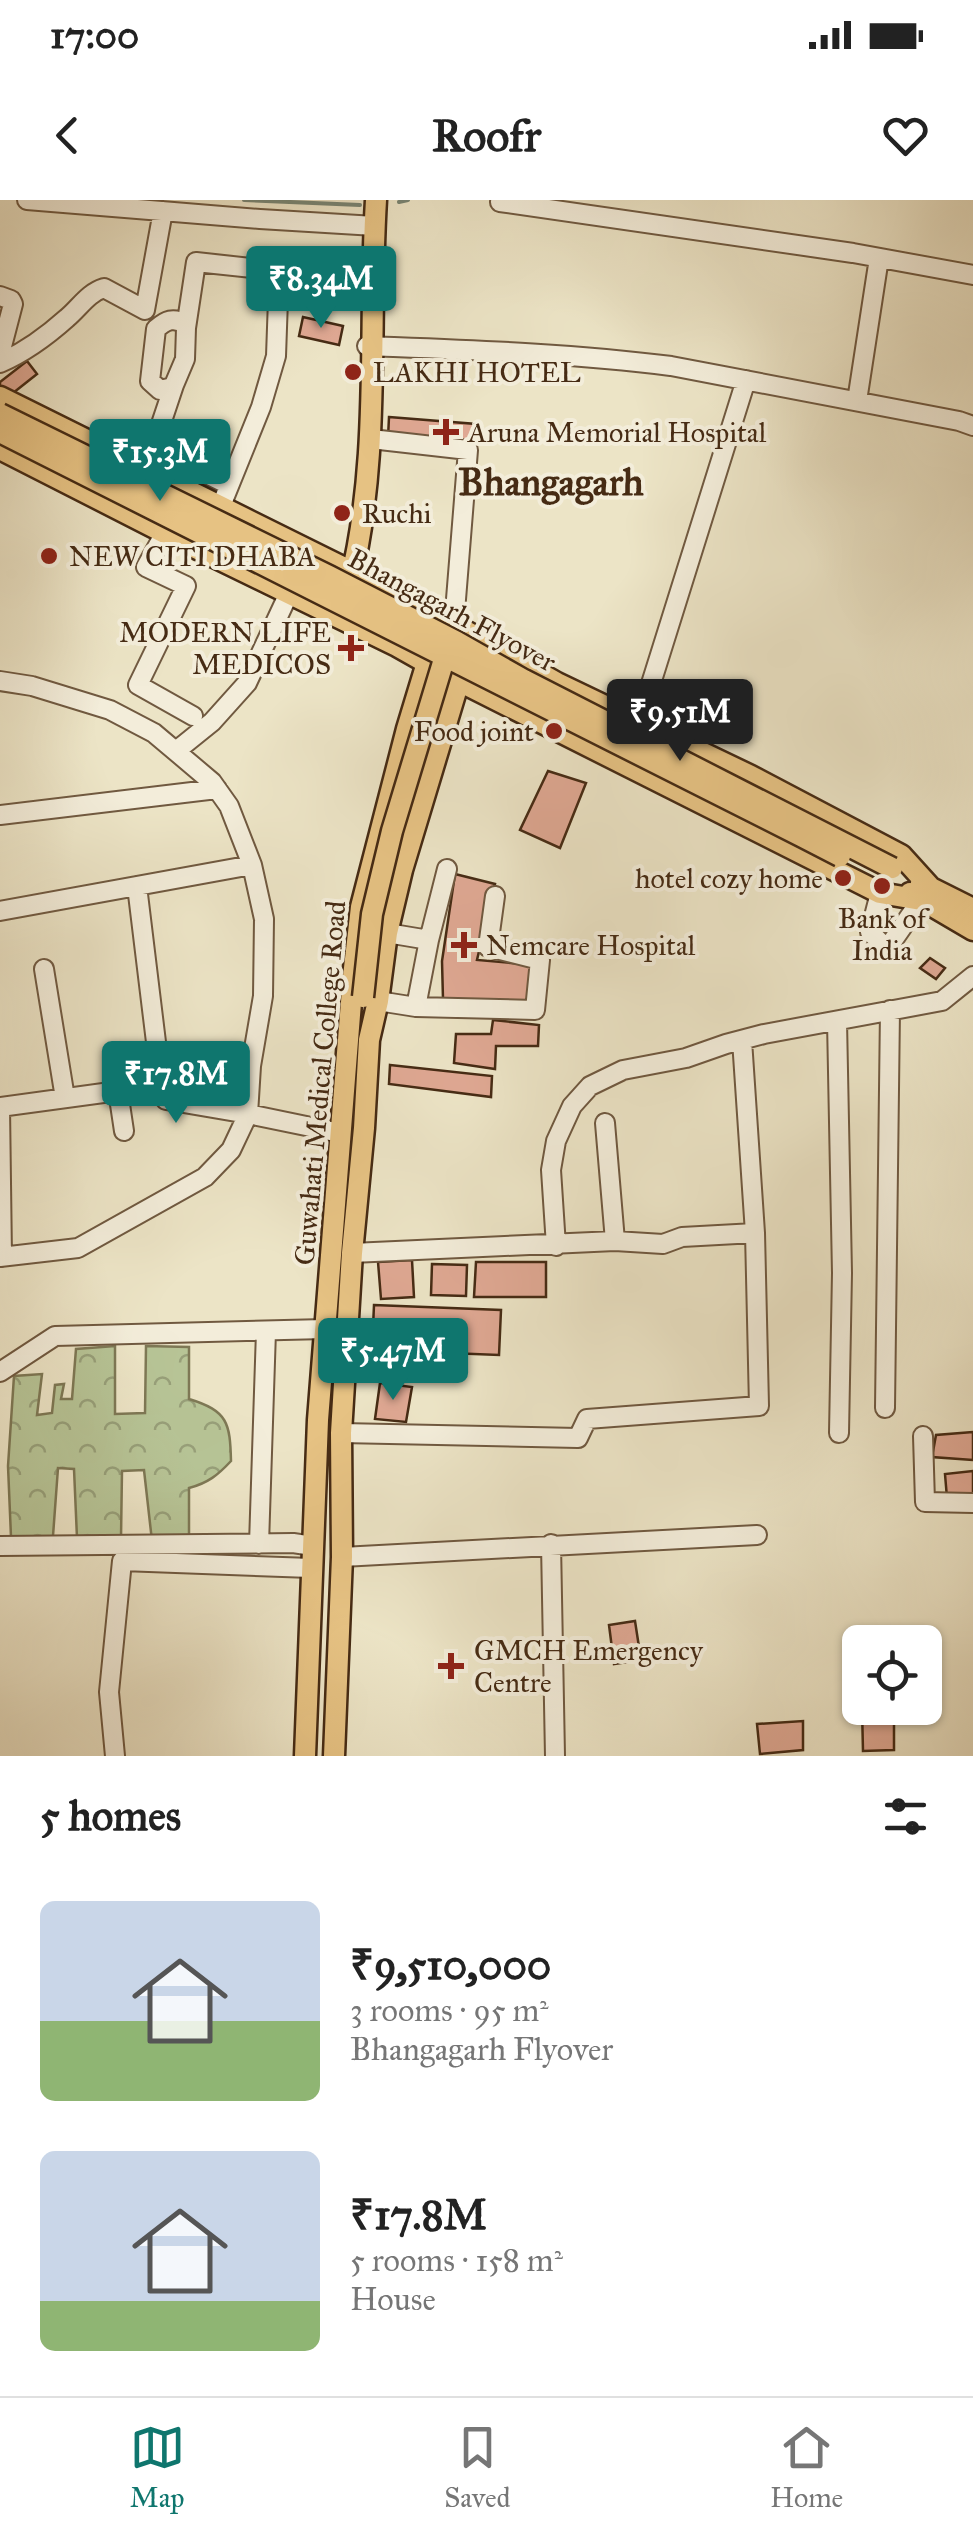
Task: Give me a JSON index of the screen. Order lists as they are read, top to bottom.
{
  "streets": {
    "main road": ["Bhangagarh Flyover", "Guwahati Medical College Road"]
  },
  "crossings": [
    ["Bhangagarh Flyover", "Guwahati Medical College Road"]
  ],
  "districts": ["Bhangagarh"],
  "places": {
    "other": [
      "LAKHI HOTEL",
      "Ruchi",
      "NEW CITI DHABA",
      "Food joint",
      "hotel cozy home",
      "Bank of India"
    ],
    "health": [
      "Aruna Memorial Hospital",
      "MODERN LIFE MEDICOS",
      "Nemcare Hospital",
      "GMCH Emergency Centre"
    ]
  },
  "page": {
    "status": "17:00",
    "header": "Roofr",
    "price": [
      "₹8.34M",
      "₹15.3M",
      "₹9.51M",
      "₹17.8M",
      "₹5.47M"
    ],
    "heading": "5 homes",
    "list": [
      {
        "name": "₹9,510,000",
        "note": "3 rooms · 95 m² · Bhangagarh Flyover"
      },
      {
        "name": "₹17.8M",
        "note": "5 rooms · 158 m² · House"
      }
    ],
    "tabs": ["Map", "Saved", "Home"]
  }
}
